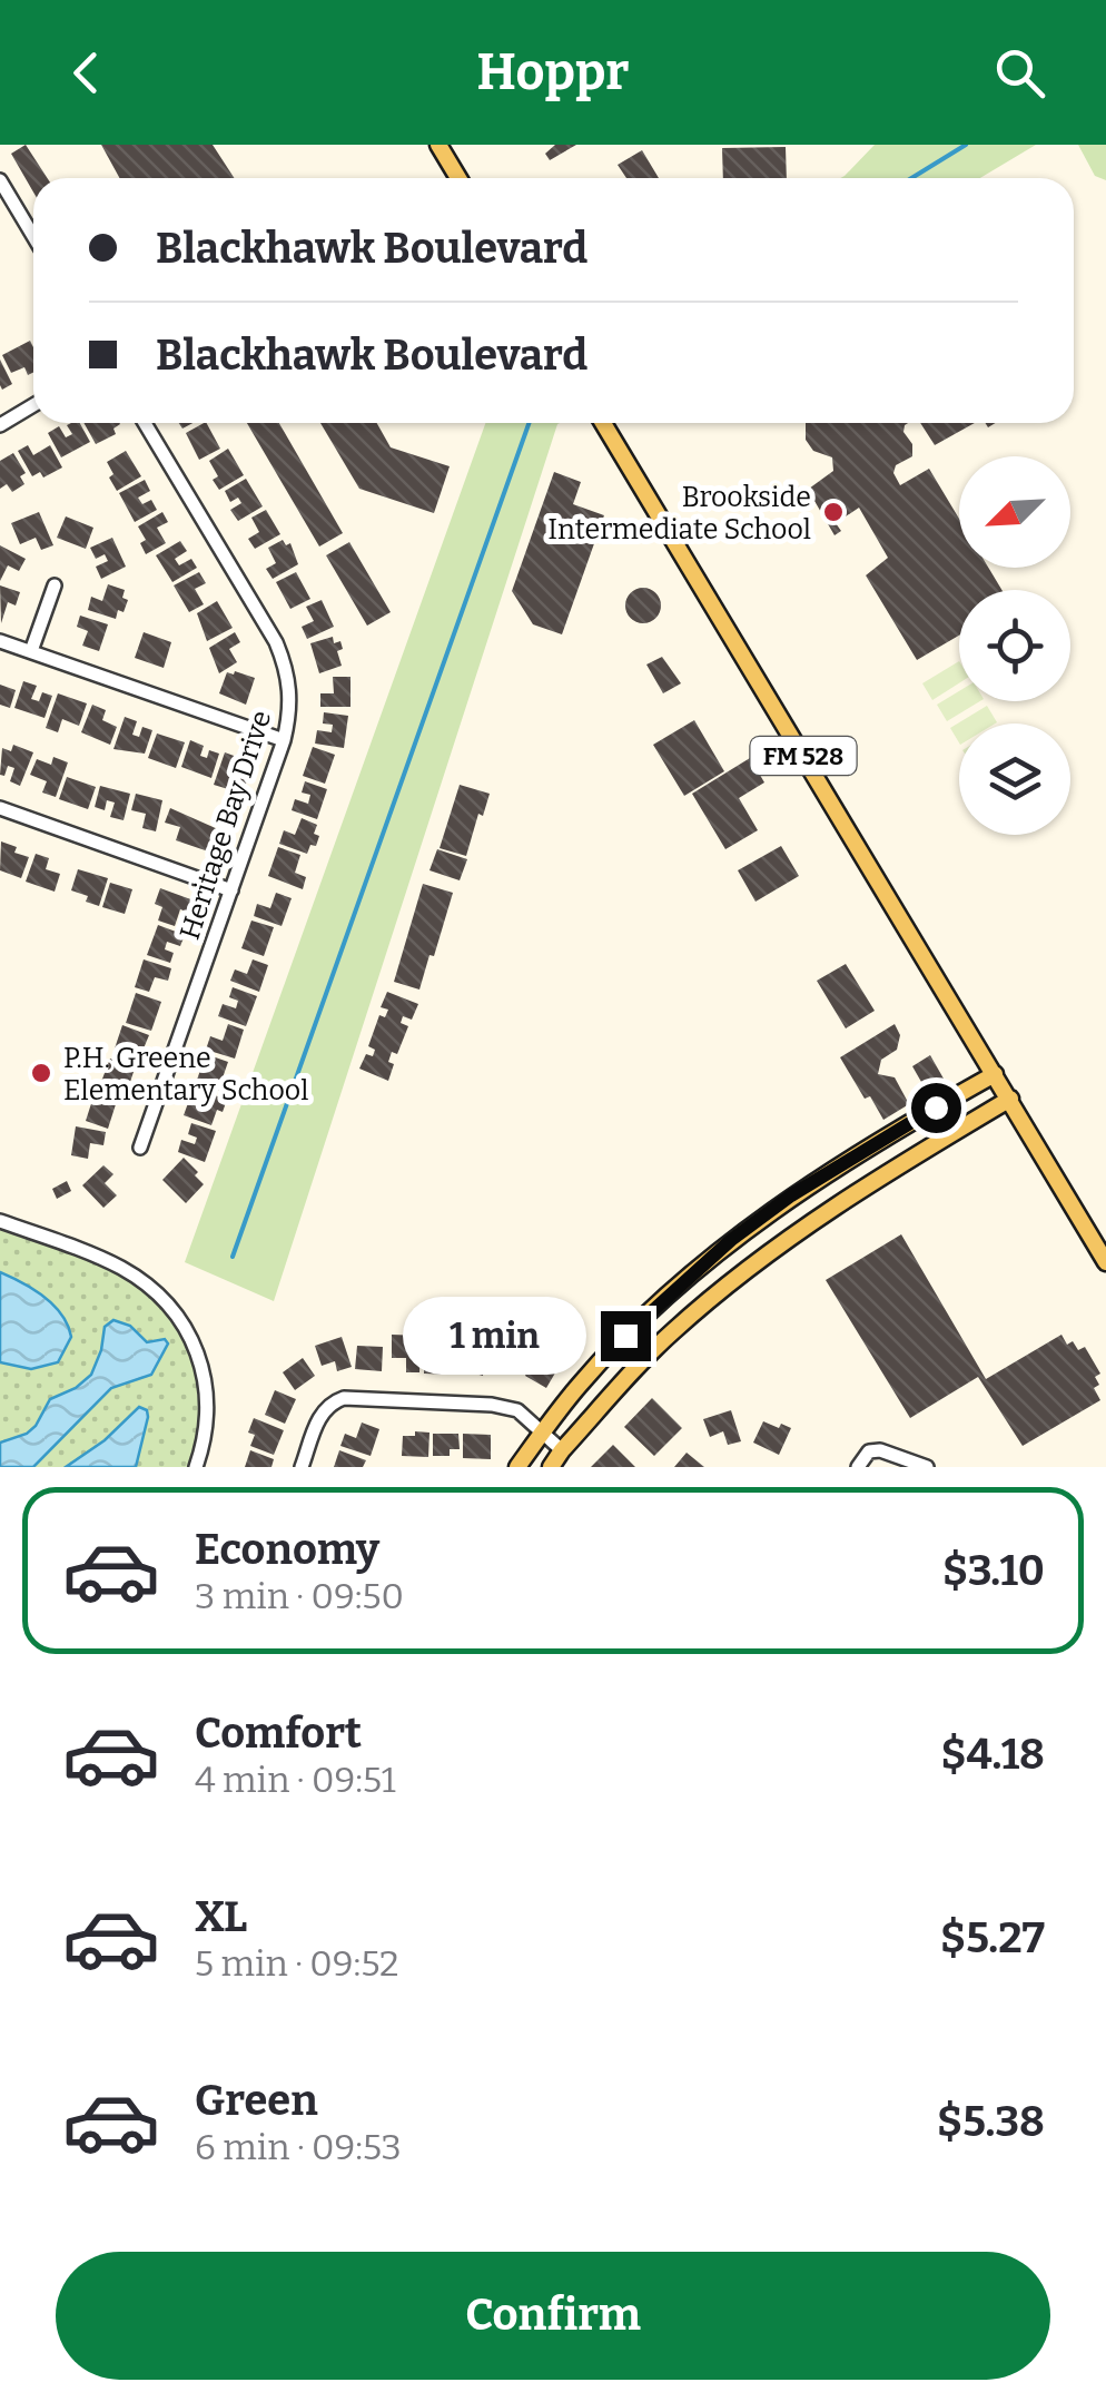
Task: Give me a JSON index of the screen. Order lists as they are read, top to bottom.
{
  "streets": {
    "main road": ["FM 528"],
    "street": ["Heritage Bay Drive"]
  },
  "places": ["Brookside Intermediate School", "P.H. Greene Elementary School"],
  "north": "bottom left",
  "page": {
    "header": "Hoppr",
    "banner": ["Blackhawk Boulevard", "Blackhawk Boulevard"],
    "bubble": "1 min",
    "list": [
      {
        "name": "Economy",
        "note": "3 min · 09:50",
        "value": "$3.10"
      },
      {
        "name": "Comfort",
        "note": "4 min · 09:51",
        "value": "$4.18"
      },
      {
        "name": "XL",
        "note": "5 min · 09:52",
        "value": "$5.27"
      },
      {
        "name": "Green",
        "note": "6 min · 09:53",
        "value": "$5.38"
      }
    ],
    "buttons": "Confirm"
  }
}
